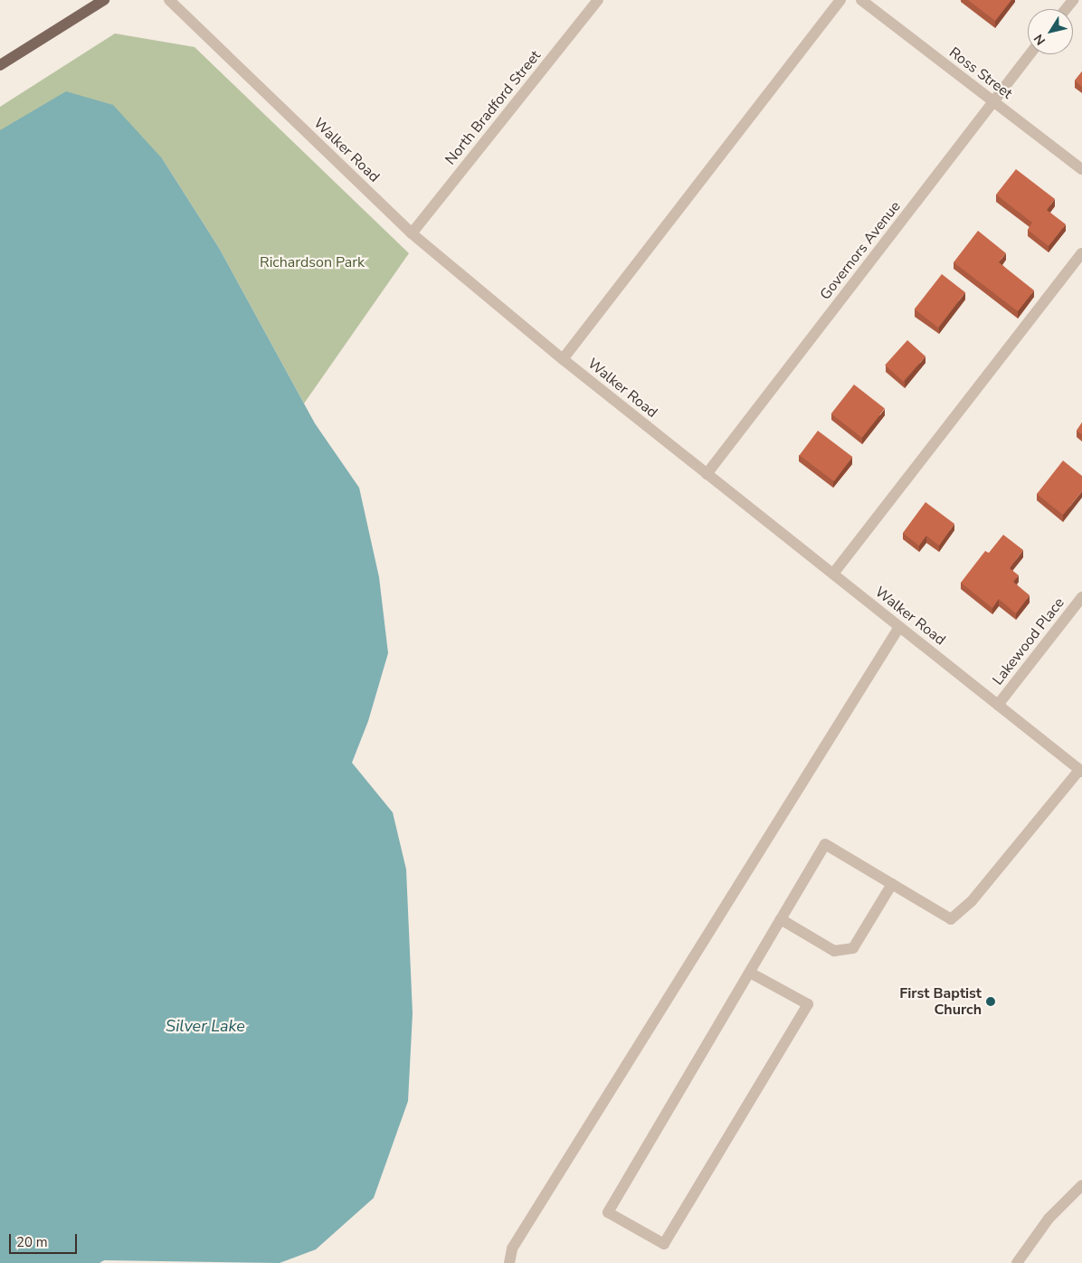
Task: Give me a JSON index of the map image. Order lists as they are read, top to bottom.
{
  "streets": {
    "street": [
      "Ross Street",
      "North Bradford Street",
      "Walker Road",
      "Governors Avenue",
      "Lakewood Place"
    ]
  },
  "crossings": [
    ["Ross Street", "Governors Avenue"],
    ["North Bradford Street", "Walker Road"],
    ["Walker Road", "Governors Avenue"],
    ["Walker Road", "Lakewood Place"]
  ],
  "water": ["Silver Lake"],
  "parks": ["Richardson Park"],
  "places": ["First Baptist Church"],
  "scale_bar": "20 m",
  "north": "bottom left"
}
